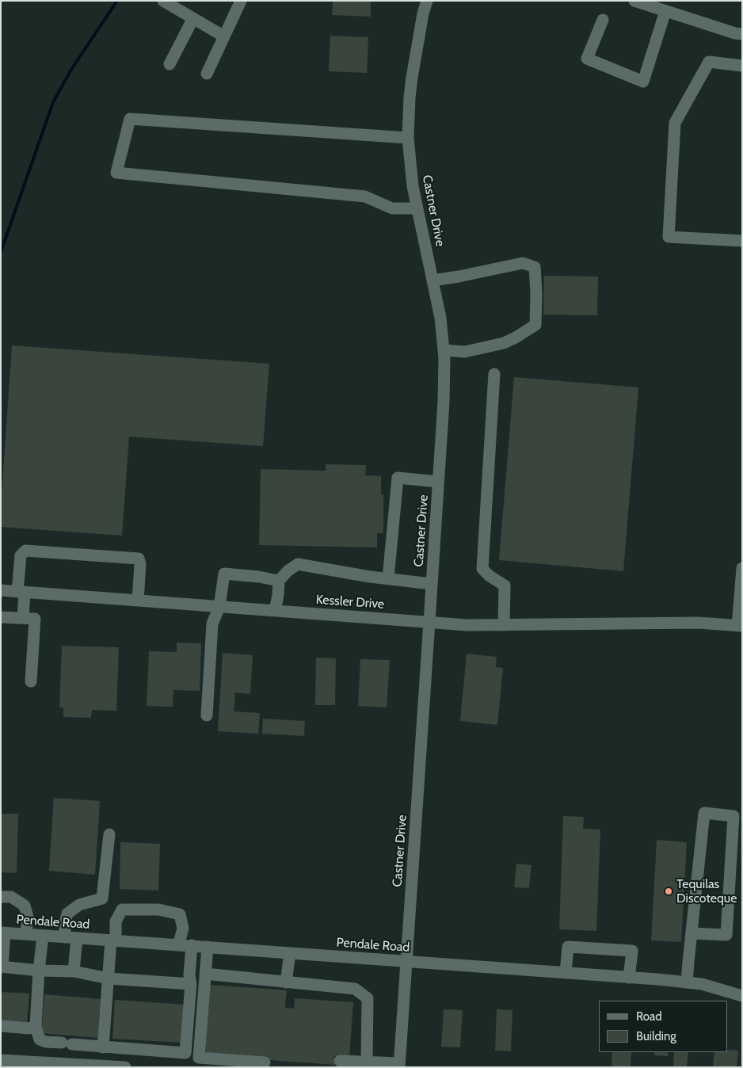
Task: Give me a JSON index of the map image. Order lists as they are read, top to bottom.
{
  "streets": {
    "street": ["Castner Drive", "Kessler Drive", "Pendale Road"]
  },
  "crossings": [
    ["Castner Drive", "Kessler Drive"],
    ["Castner Drive", "Pendale Road"]
  ],
  "places": ["Tequilas Discoteque"],
  "legend": ["Road", "Building"]
}
